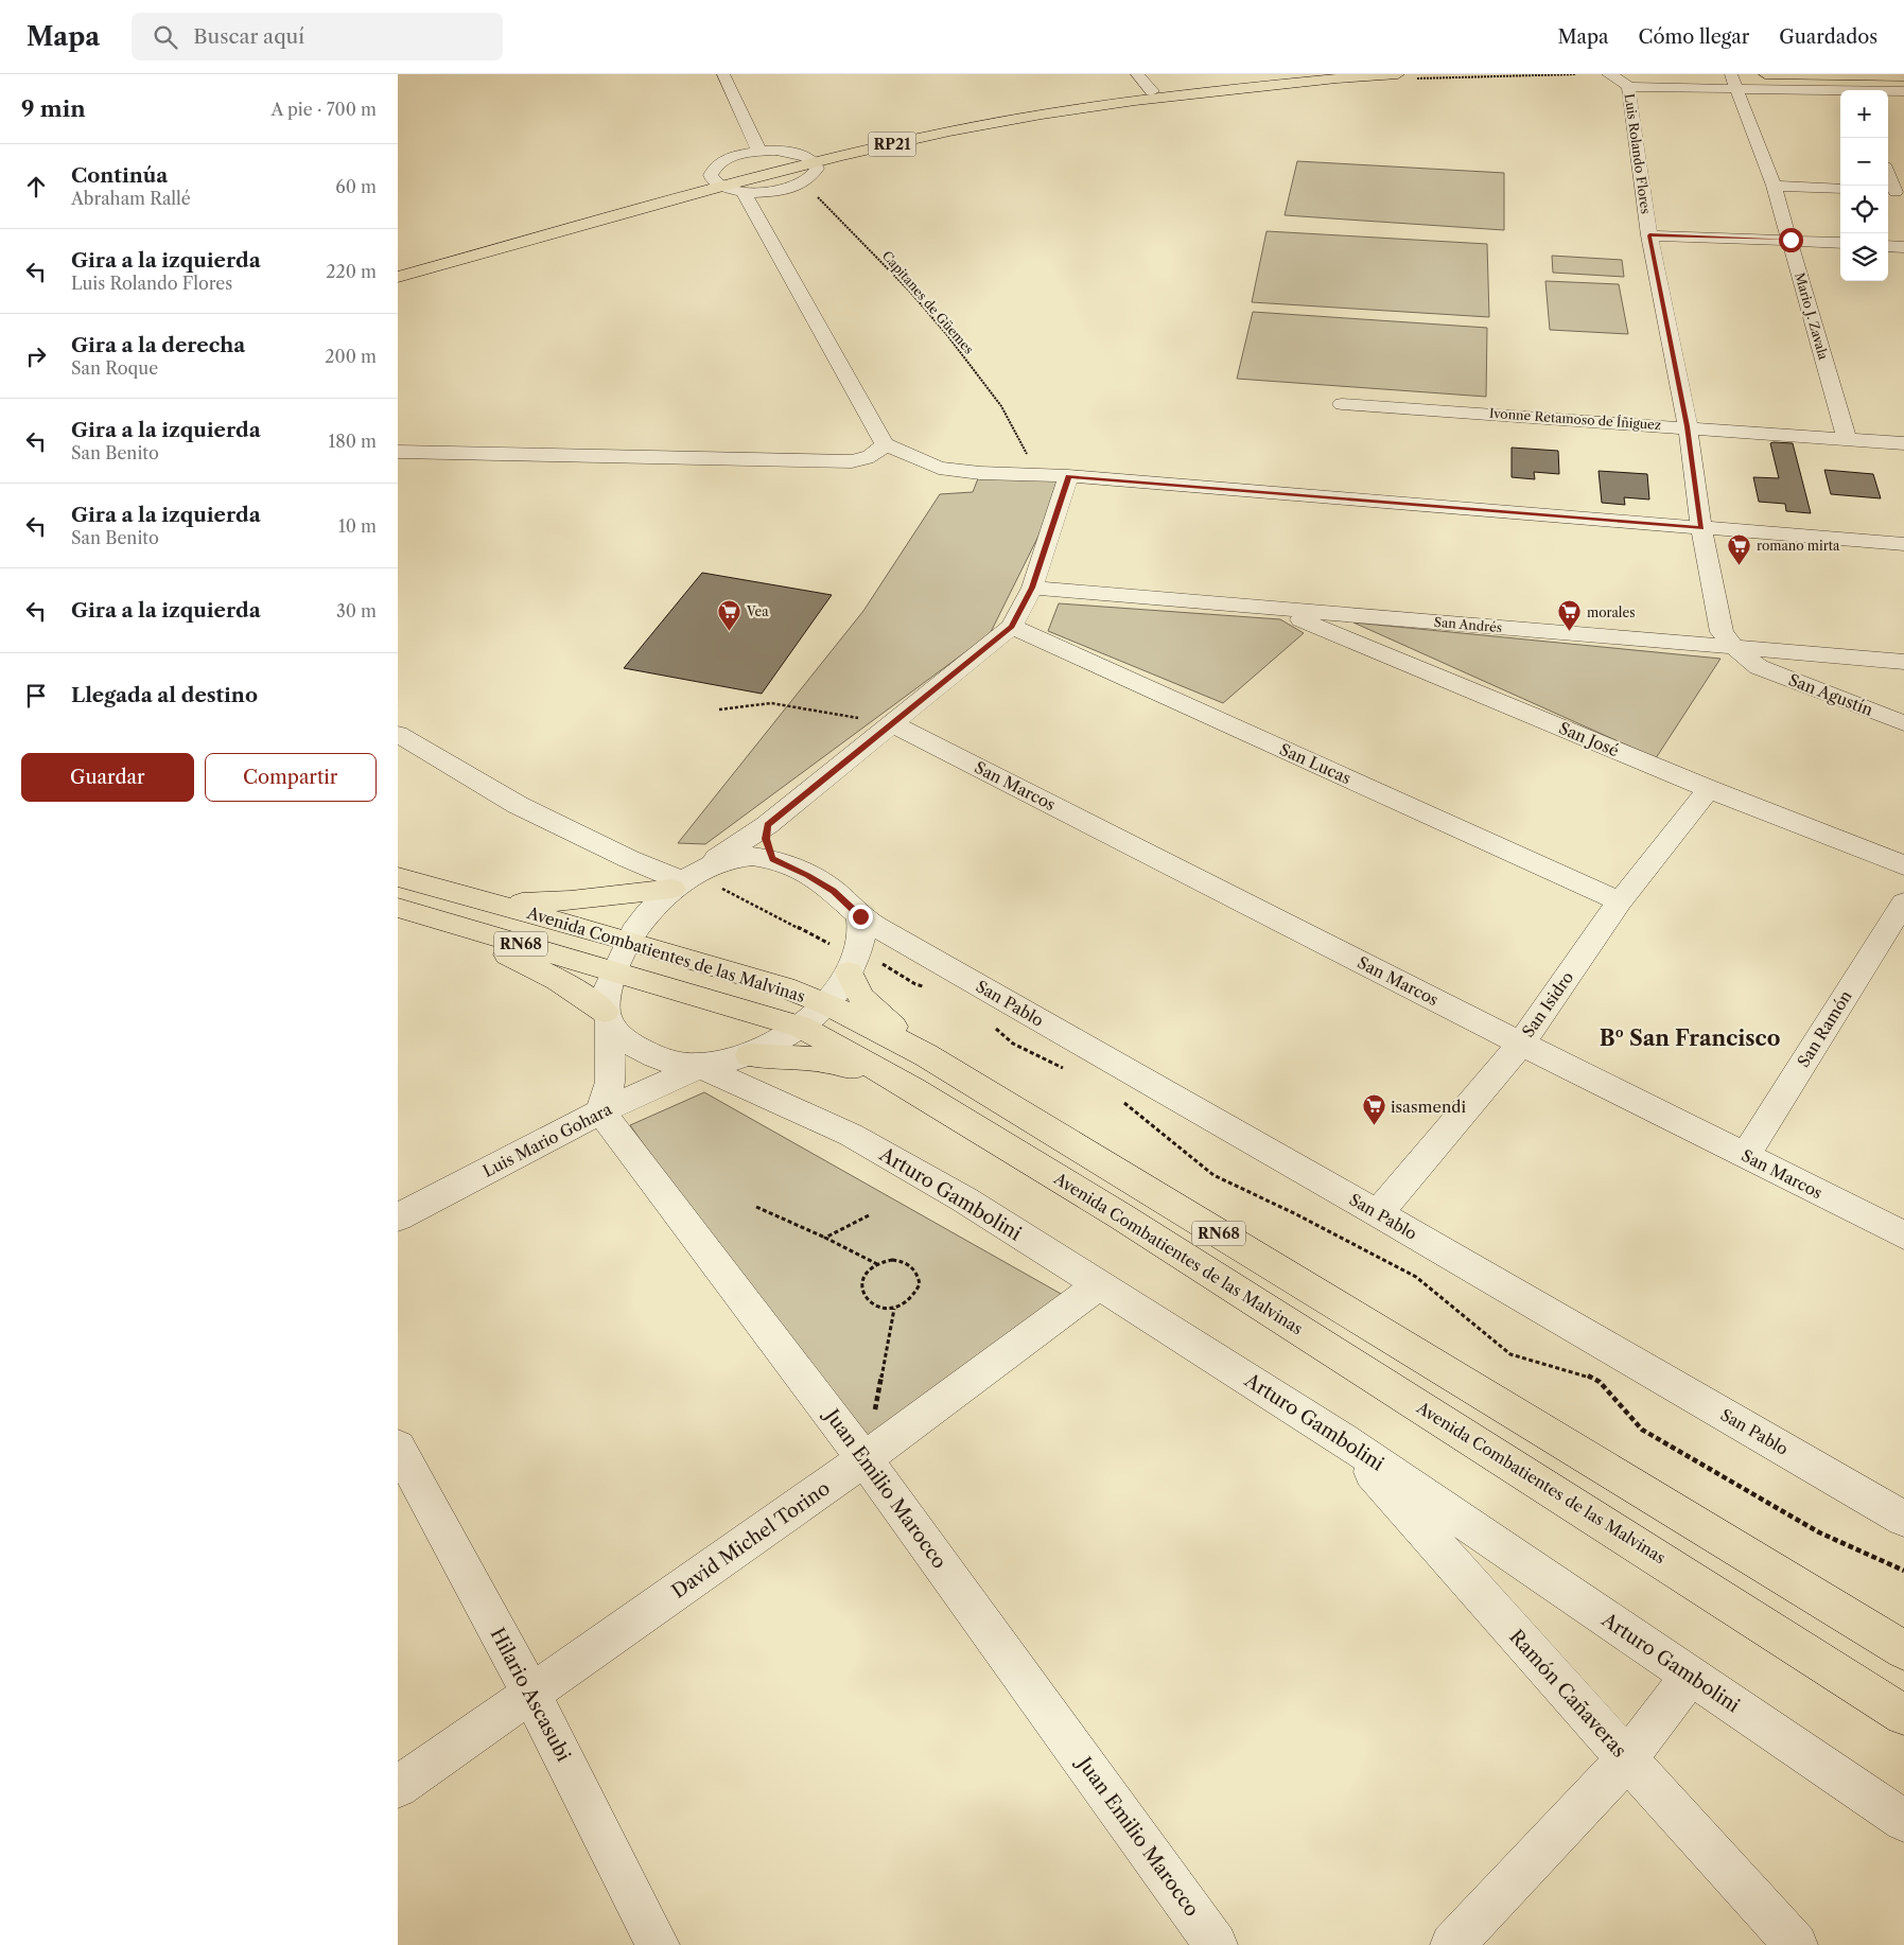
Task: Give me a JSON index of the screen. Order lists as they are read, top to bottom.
{
  "streets": {
    "main road": ["RP21", "RN68", "Avenida Combatientes de las Malvinas"],
    "street": [
      "Luis Rolando Flores",
      "Mario J. Zavala",
      "Ivonne Retamoso de Íñiguez",
      "San Andrés",
      "San Agustín",
      "San José",
      "San Lucas",
      "San Marcos",
      "San Pablo",
      "San Isidro",
      "San Ramón",
      "Luis Mario Gohara",
      "Arturo Gambolini",
      "Juan Emilio Marocco",
      "David Michel Torino",
      "Ramón Cañaveras",
      "Hilario Ascasubi"
    ],
    "path": ["Capitanes de Güemes"]
  },
  "crossings": [
    ["Luis Rolando Flores", "Ivonne Retamoso de Íñiguez"],
    ["Luis Rolando Flores", "San Andrés"],
    ["Luis Rolando Flores", "San Agustín"],
    ["Mario J. Zavala", "Ivonne Retamoso de Íñiguez"],
    ["San Andrés", "San José"],
    ["San José", "San Isidro"],
    ["San Lucas", "San Isidro"],
    ["San Marcos", "San Isidro"],
    ["San Marcos", "San Ramón"],
    ["San Pablo", "San Isidro"],
    ["Luis Mario Gohara", "Arturo Gambolini"],
    ["Luis Mario Gohara", "Juan Emilio Marocco"],
    ["Arturo Gambolini", "David Michel Torino"],
    ["Arturo Gambolini", "Ramón Cañaveras"],
    ["Juan Emilio Marocco", "David Michel Torino"],
    ["David Michel Torino", "Hilario Ascasubi"]
  ],
  "districts": ["Bº San Francisco"],
  "places": {
    "supermarket": [
      "romano mirta",
      "Vea",
      "morales",
      "isasmendi"
    ]
  },
  "page": {
    "header": "Mapa",
    "search": "Buscar aquí",
    "nav": ["Mapa", "Cómo llegar", "Guardados"],
    "heading": ["9 min", "A pie · 700 m"],
    "map_buttons": ["+", "−"],
    "list": [
      ["Continúa", "Abraham Rallé", "60 m"],
      ["Gira a la izquierda", "Luis Rolando Flores", "220 m"],
      ["Gira a la derecha", "San Roque", "200 m"],
      ["Gira a la izquierda", "San Benito", "180 m"],
      ["Gira a la izquierda", "San Benito", "10 m"],
      ["Gira a la izquierda", "30 m"],
      "Llegada al destino"
    ],
    "buttons": ["Guardar", "Compartir"]
  }
}
